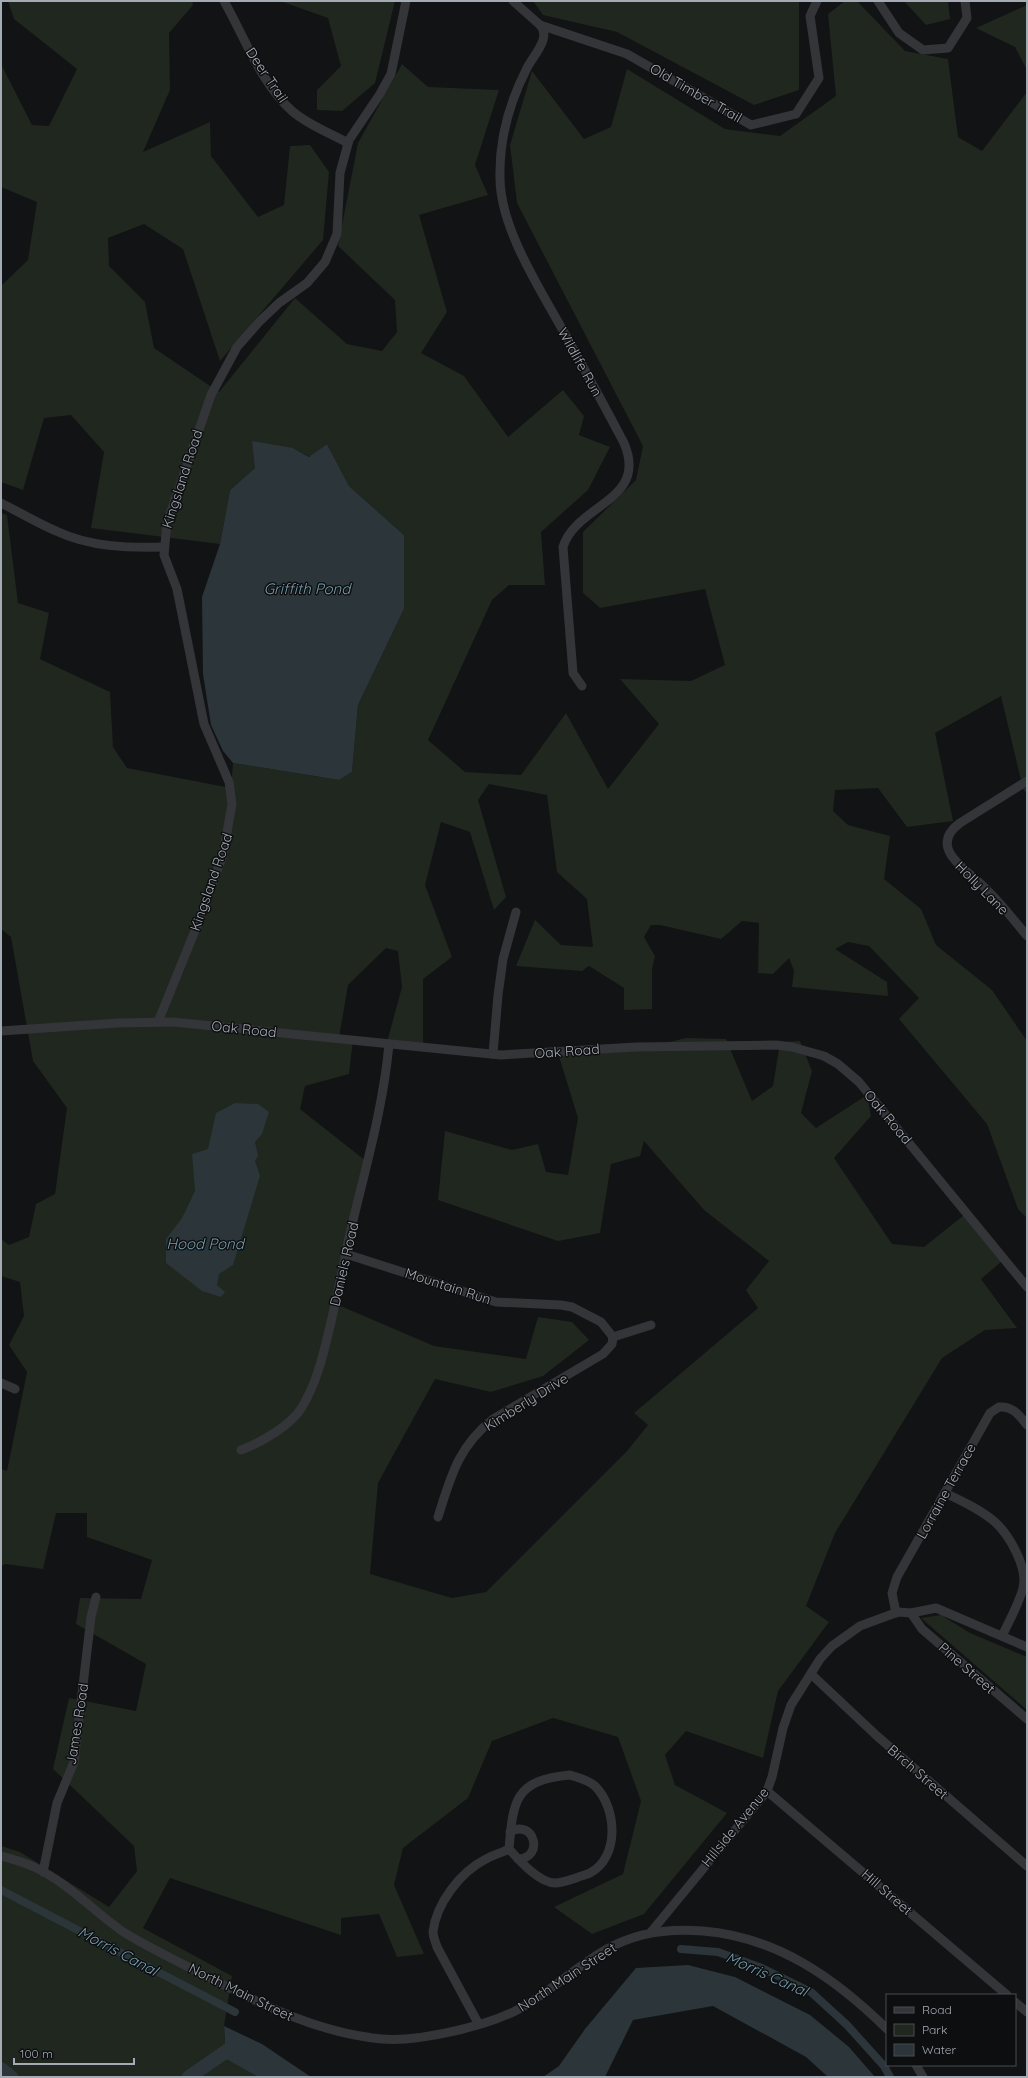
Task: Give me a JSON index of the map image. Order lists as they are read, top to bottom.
{
  "streets": {
    "street": [
      "Deer Trail",
      "Old Timber Trail",
      "Wildlife Run",
      "Kingsland Road",
      "Holly Lane",
      "Oak Road",
      "Daniels Road",
      "Mountain Run",
      "Kimberly Drive",
      "Lorraine Terrace",
      "Pine Street",
      "James Road",
      "Birch Street",
      "Hillside Avenue",
      "Hill Street",
      "North Main Street"
    ]
  },
  "crossings": [
    ["Deer Trail", "Kingsland Road"],
    ["Old Timber Trail", "Wildlife Run"],
    ["Kingsland Road", "Oak Road"],
    ["Oak Road", "Daniels Road"],
    ["Daniels Road", "Mountain Run"],
    ["Mountain Run", "Kimberly Drive"],
    ["Lorraine Terrace", "Hillside Avenue"],
    ["Pine Street", "Hillside Avenue"],
    ["James Road", "North Main Street"],
    ["Birch Street", "Hillside Avenue"],
    ["Hillside Avenue", "Hill Street"],
    ["Hillside Avenue", "North Main Street"]
  ],
  "water": ["Griffith Pond", "Hood Pond", "Morris Canal"],
  "legend": ["Road", "Park", "Water"],
  "scale_bar": "100 m"
}
